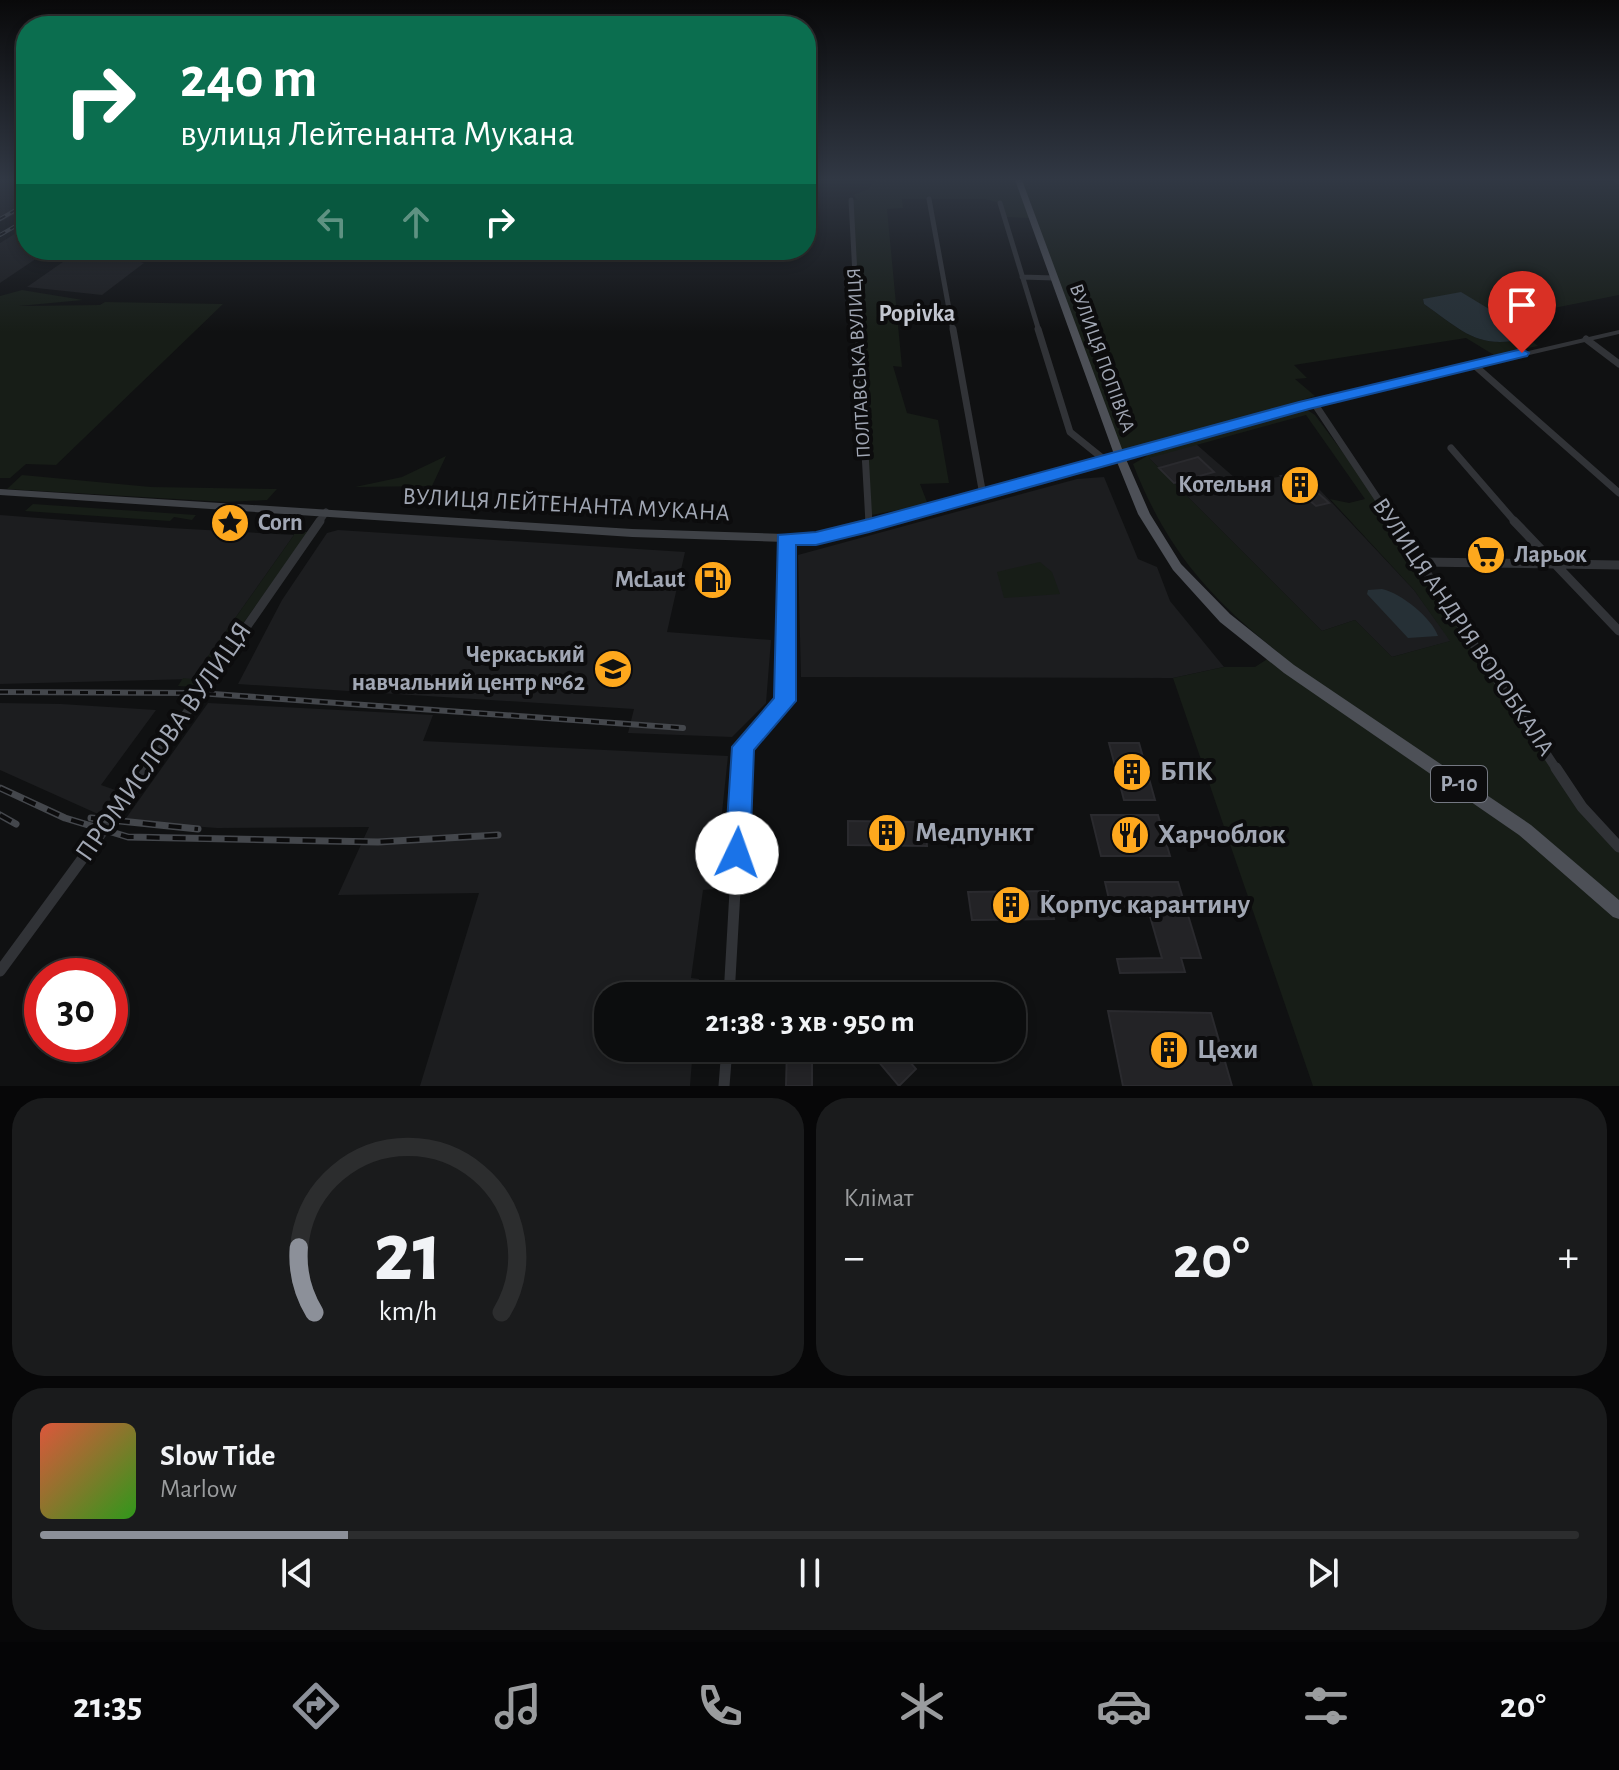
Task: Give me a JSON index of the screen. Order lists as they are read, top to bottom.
{
  "streets": {
    "main road": ["ВУЛИЦЯ ПОПІВКА", "ВУЛИЦЯ ЛЕЙТЕНАНТА МУКАНА", "Р-10"],
    "street": ["ПОЛТАВСЬКА ВУЛИЦЯ", "ВУЛИЦЯ АНДРІЯ ВОРОБКАЛА", "ПРОМИСЛОВА ВУЛИЦЯ"]
  },
  "crossings": [
    ["ВУЛИЦЯ ПОПІВКА", "ВУЛИЦЯ ЛЕЙТЕНАНТА МУКАНА"],
    ["ВУЛИЦЯ ПОПІВКА", "Р-10"],
    ["ПОЛТАВСЬКА ВУЛИЦЯ", "ВУЛИЦЯ ЛЕЙТЕНАНТА МУКАНА"],
    ["ВУЛИЦЯ ЛЕЙТЕНАНТА МУКАНА", "ПРОМИСЛОВА ВУЛИЦЯ"],
    ["ВУЛИЦЯ ЛЕЙТЕНАНТА МУКАНА", "Р-10"]
  ],
  "districts": ["Popivka"],
  "places": {
    "building": [
      "Котельня",
      "БПК",
      "Медпункт",
      "Корпус карантину",
      "Цехи"
    ],
    "place": ["Corn"],
    "supermarket": ["Ларьок"],
    "fuel station": ["McLaut"],
    "school or university": ["Черкаський навчальний центр №62"],
    "restaurant": ["Харчоблок"]
  },
  "page": {
    "turn": ["240 m", "вулиця Лейтенанта Мукана"],
    "limit": "30",
    "trip": "21:38 · 3 хв · 950 m",
    "tile": "Клімат",
    "heat": ["−", "20°", "+"],
    "song": ["Slow Tide", "Marlow"],
    "tabs": ["21:35", "20°"],
    "gauge": ["21", "km/h"]
  }
}
